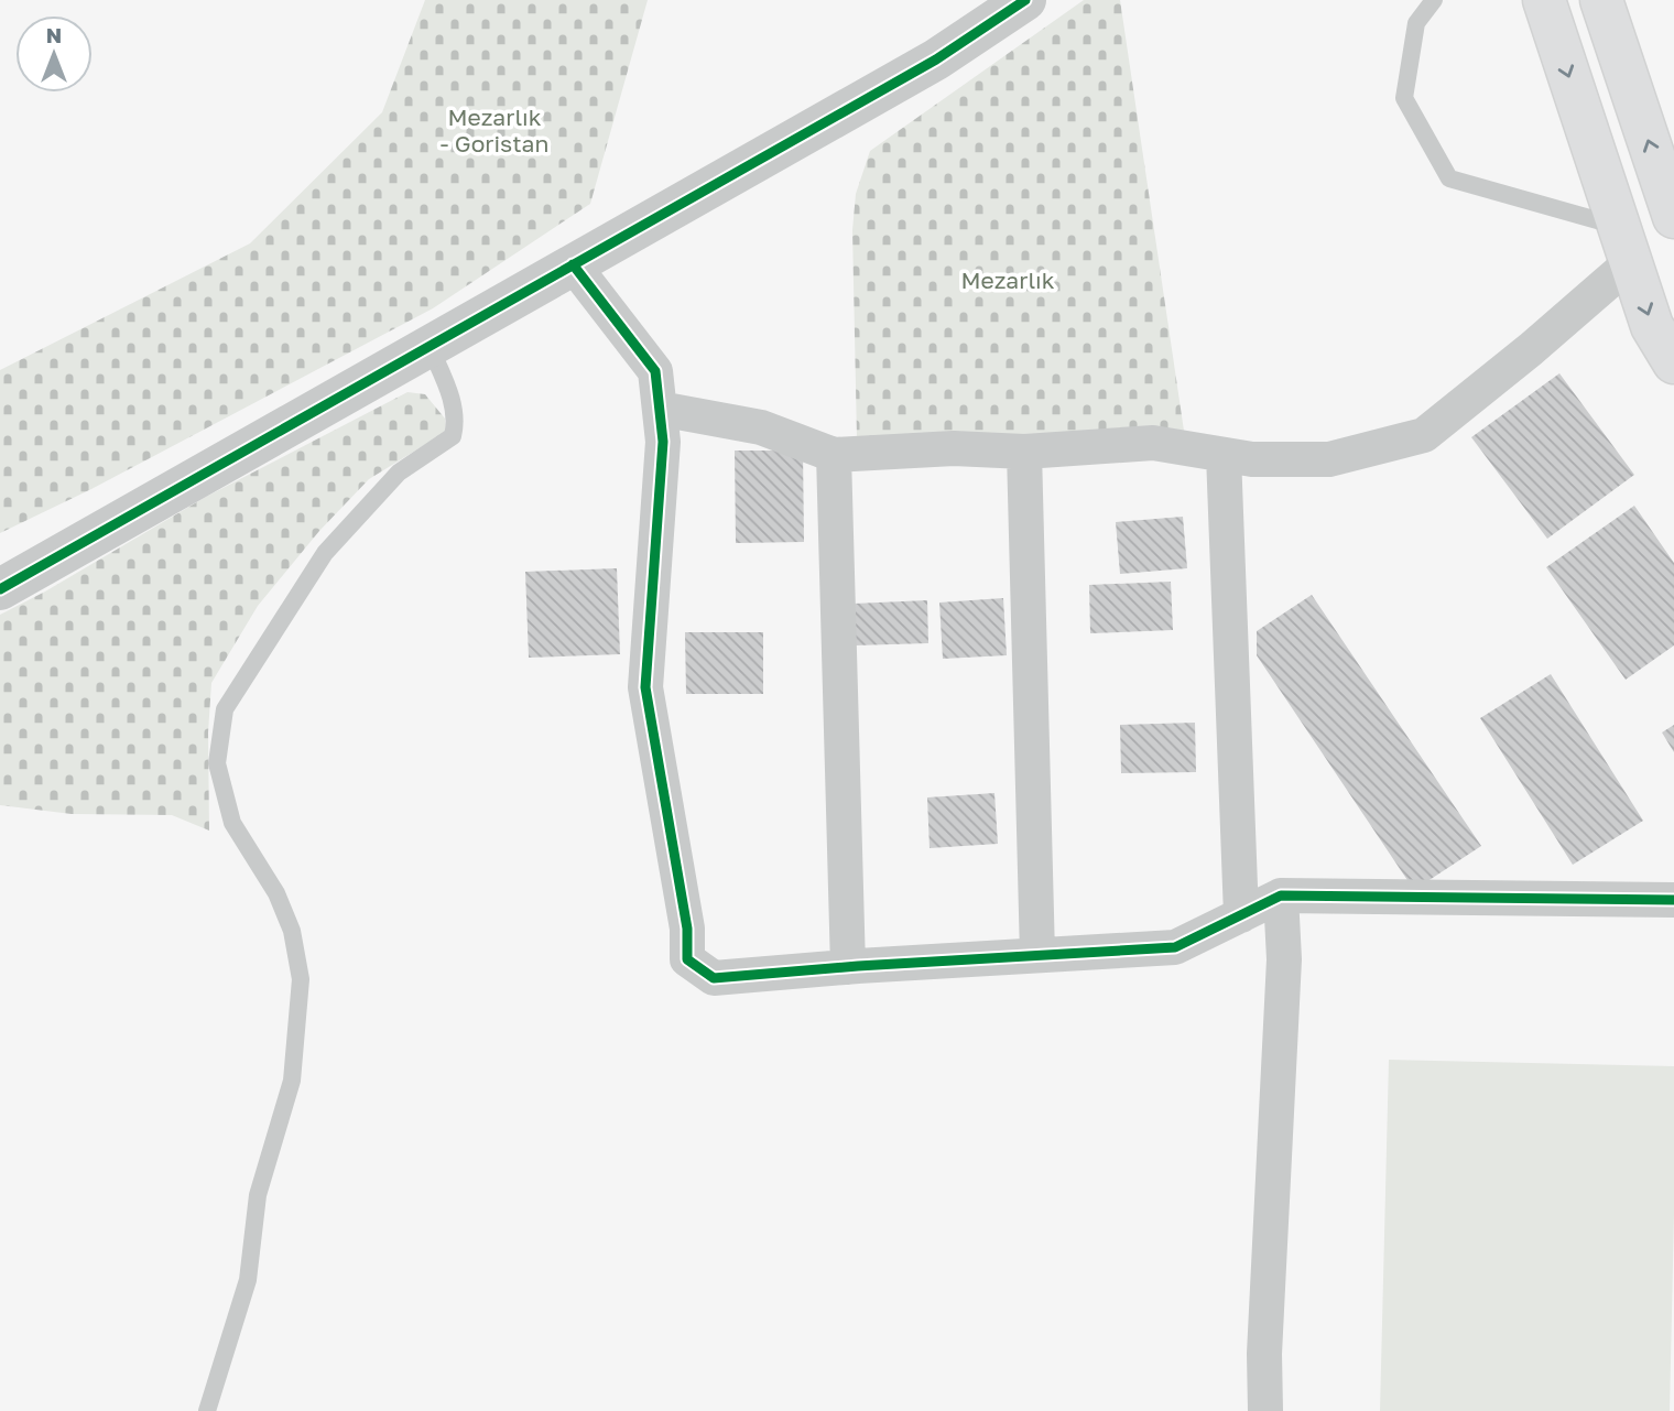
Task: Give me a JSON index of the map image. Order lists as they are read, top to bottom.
{
  "parks": ["Mezarlık - Goristan", "Mezarlık"],
  "north": "top"
}
